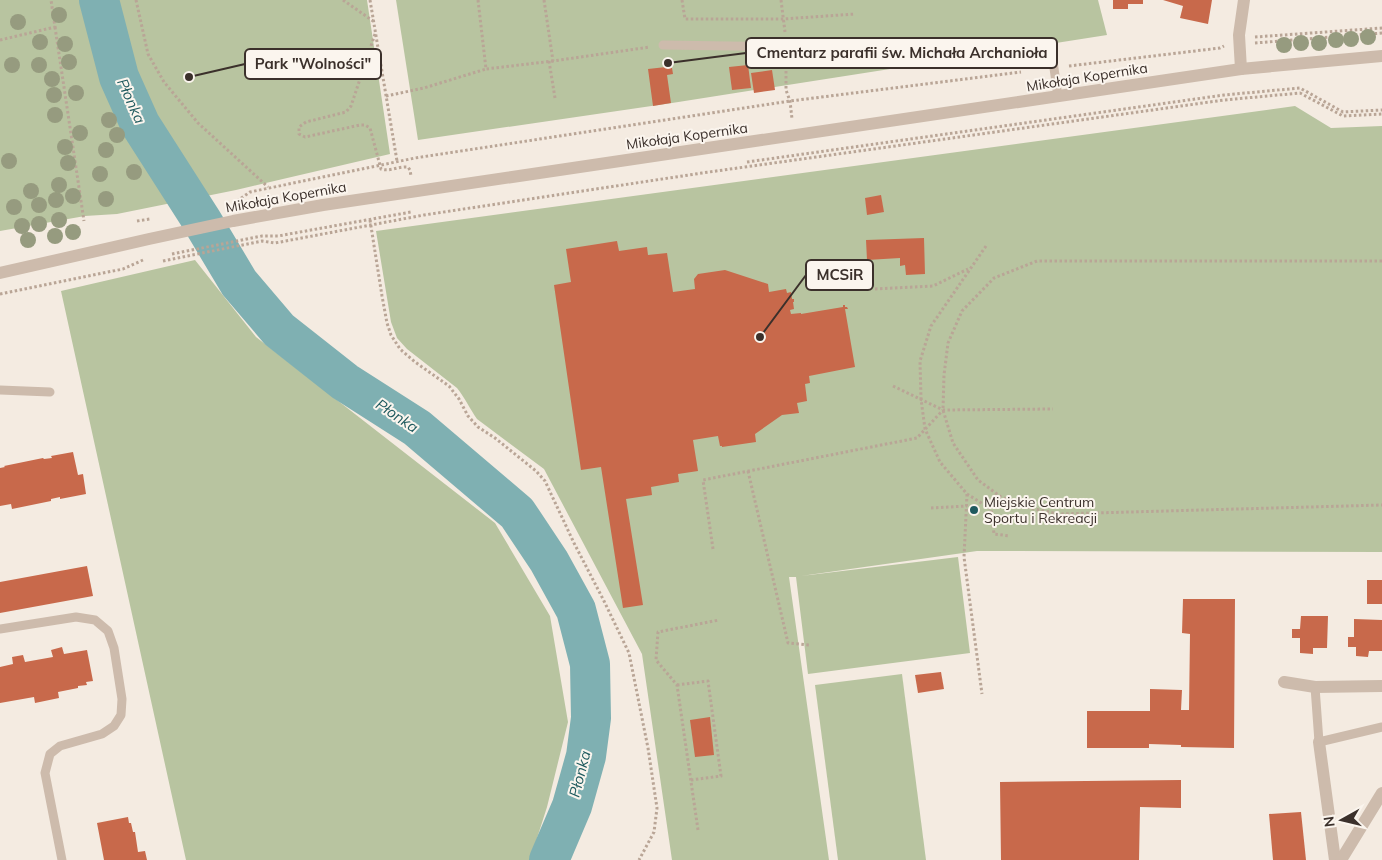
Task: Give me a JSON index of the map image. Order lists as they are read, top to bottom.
{
  "streets": {
    "street": ["Mikołaja Kopernika"]
  },
  "water": ["Płonka"],
  "places": [
    "Cmentarz parafii św. Michała Archanioła",
    "Park \"Wolności\"",
    "MCSiR",
    "Miejskie Centrum Sportu i Rekreacji"
  ],
  "north": "left"
}
